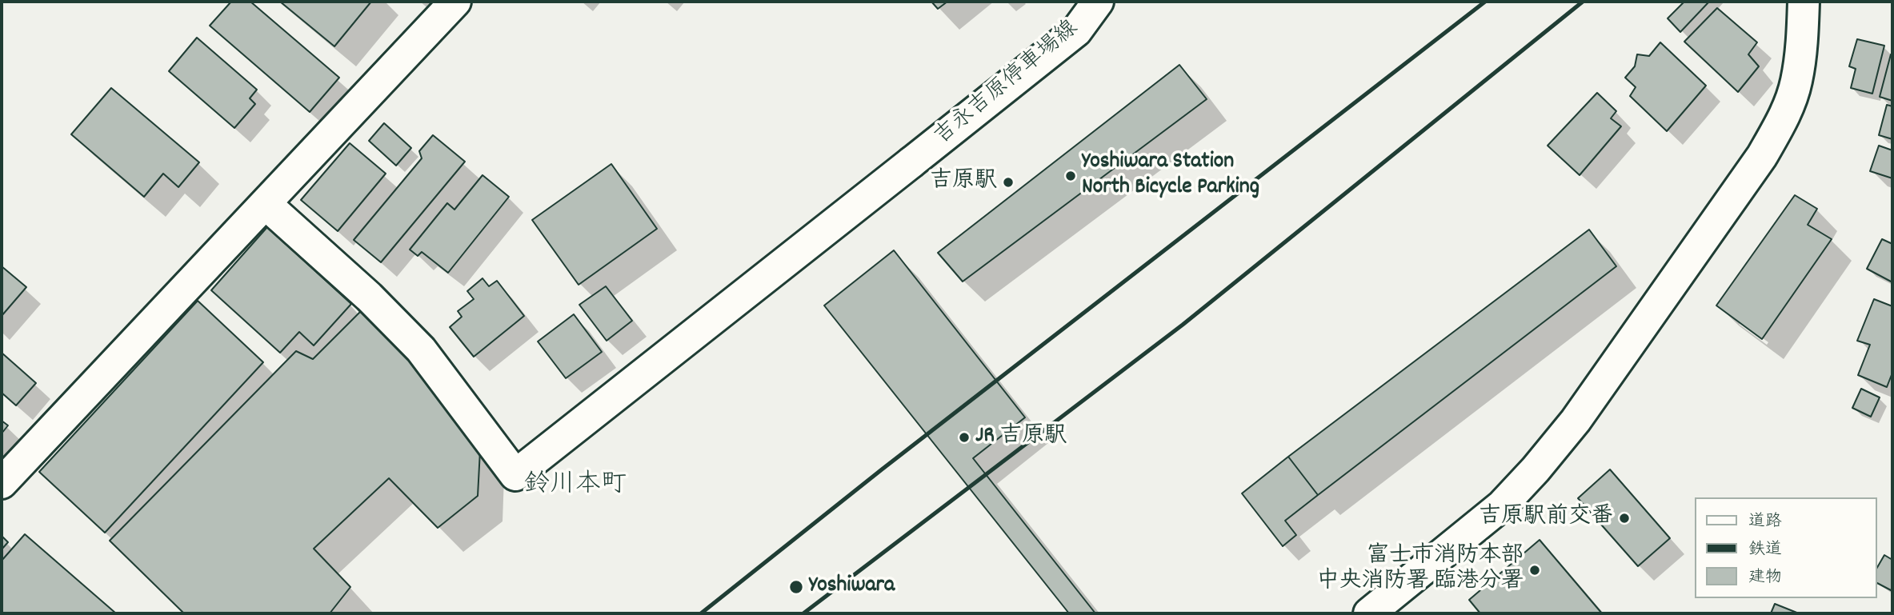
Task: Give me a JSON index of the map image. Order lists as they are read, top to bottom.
{
  "streets": {
    "street": ["吉永吉原停車場線"]
  },
  "districts": ["鈴川本町"],
  "places": [
    "Yoshiwara Station North Bicycle Parking",
    "吉原駅",
    "JR 吉原駅",
    "吉原駅前交番",
    "富士市消防本部 中央消防署 臨港分署",
    "Yoshiwara"
  ],
  "legend": ["道路", "鉄道", "建物"]
}
